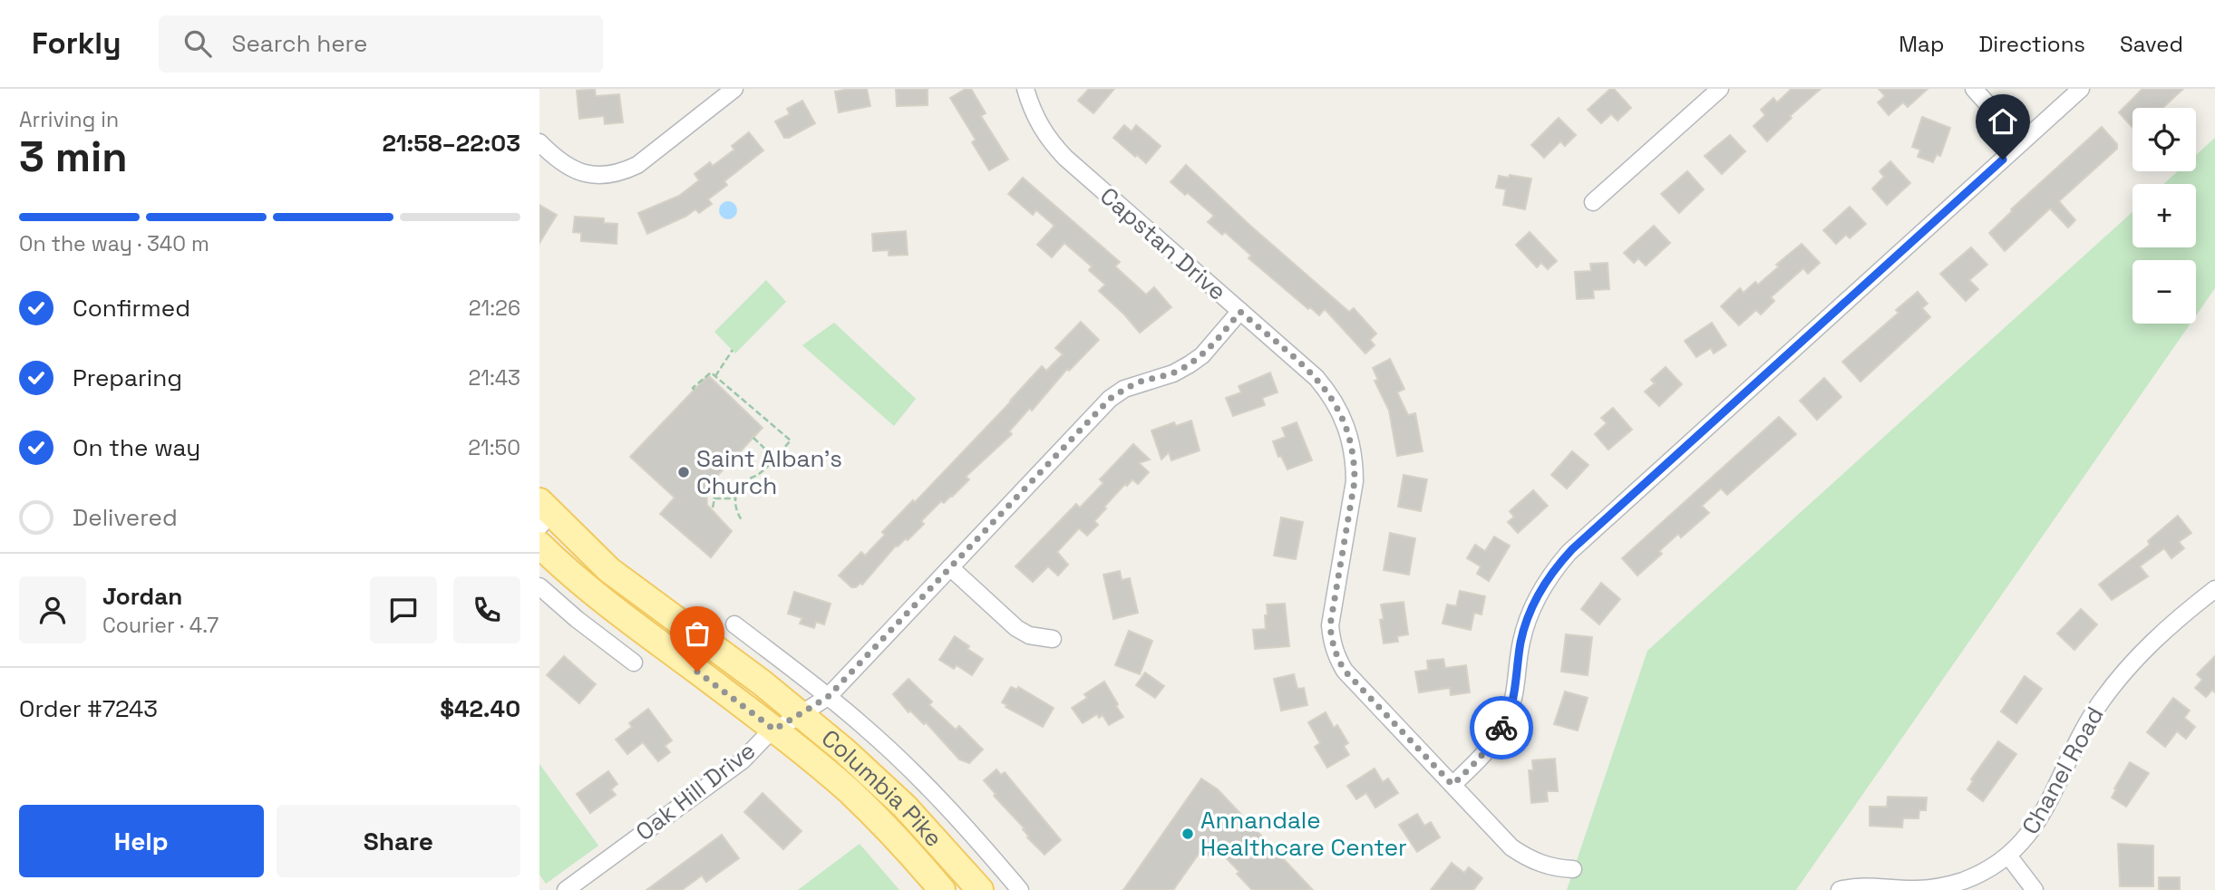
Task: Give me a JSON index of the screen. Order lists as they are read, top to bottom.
{
  "streets": {
    "main road": ["Columbia Pike"],
    "street": ["Capstan Drive", "Chanel Road", "Oak Hill Drive"]
  },
  "crossings": [
    ["Capstan Drive", "Oak Hill Drive"],
    ["Columbia Pike", "Oak Hill Drive"]
  ],
  "places": ["Saint Alban's Church", "Annandale Healthcare Center"],
  "page": {
    "header": "Forkly",
    "search": "Search here",
    "nav": ["Map", "Directions", "Saved"],
    "heading": ["3 min", "Arriving in", "21:58–22:03"],
    "panel": [
      "Jordan",
      "Courier · 4.7",
      "Order #7243",
      "$42.40"
    ],
    "map_buttons": ["+", "−"],
    "bar": "On the way · 340 m",
    "list": [
      ["Confirmed", "21:26"],
      ["Preparing", "21:43"],
      ["On the way", "21:50"],
      "Delivered"
    ],
    "buttons": ["Help", "Share"]
  }
}
